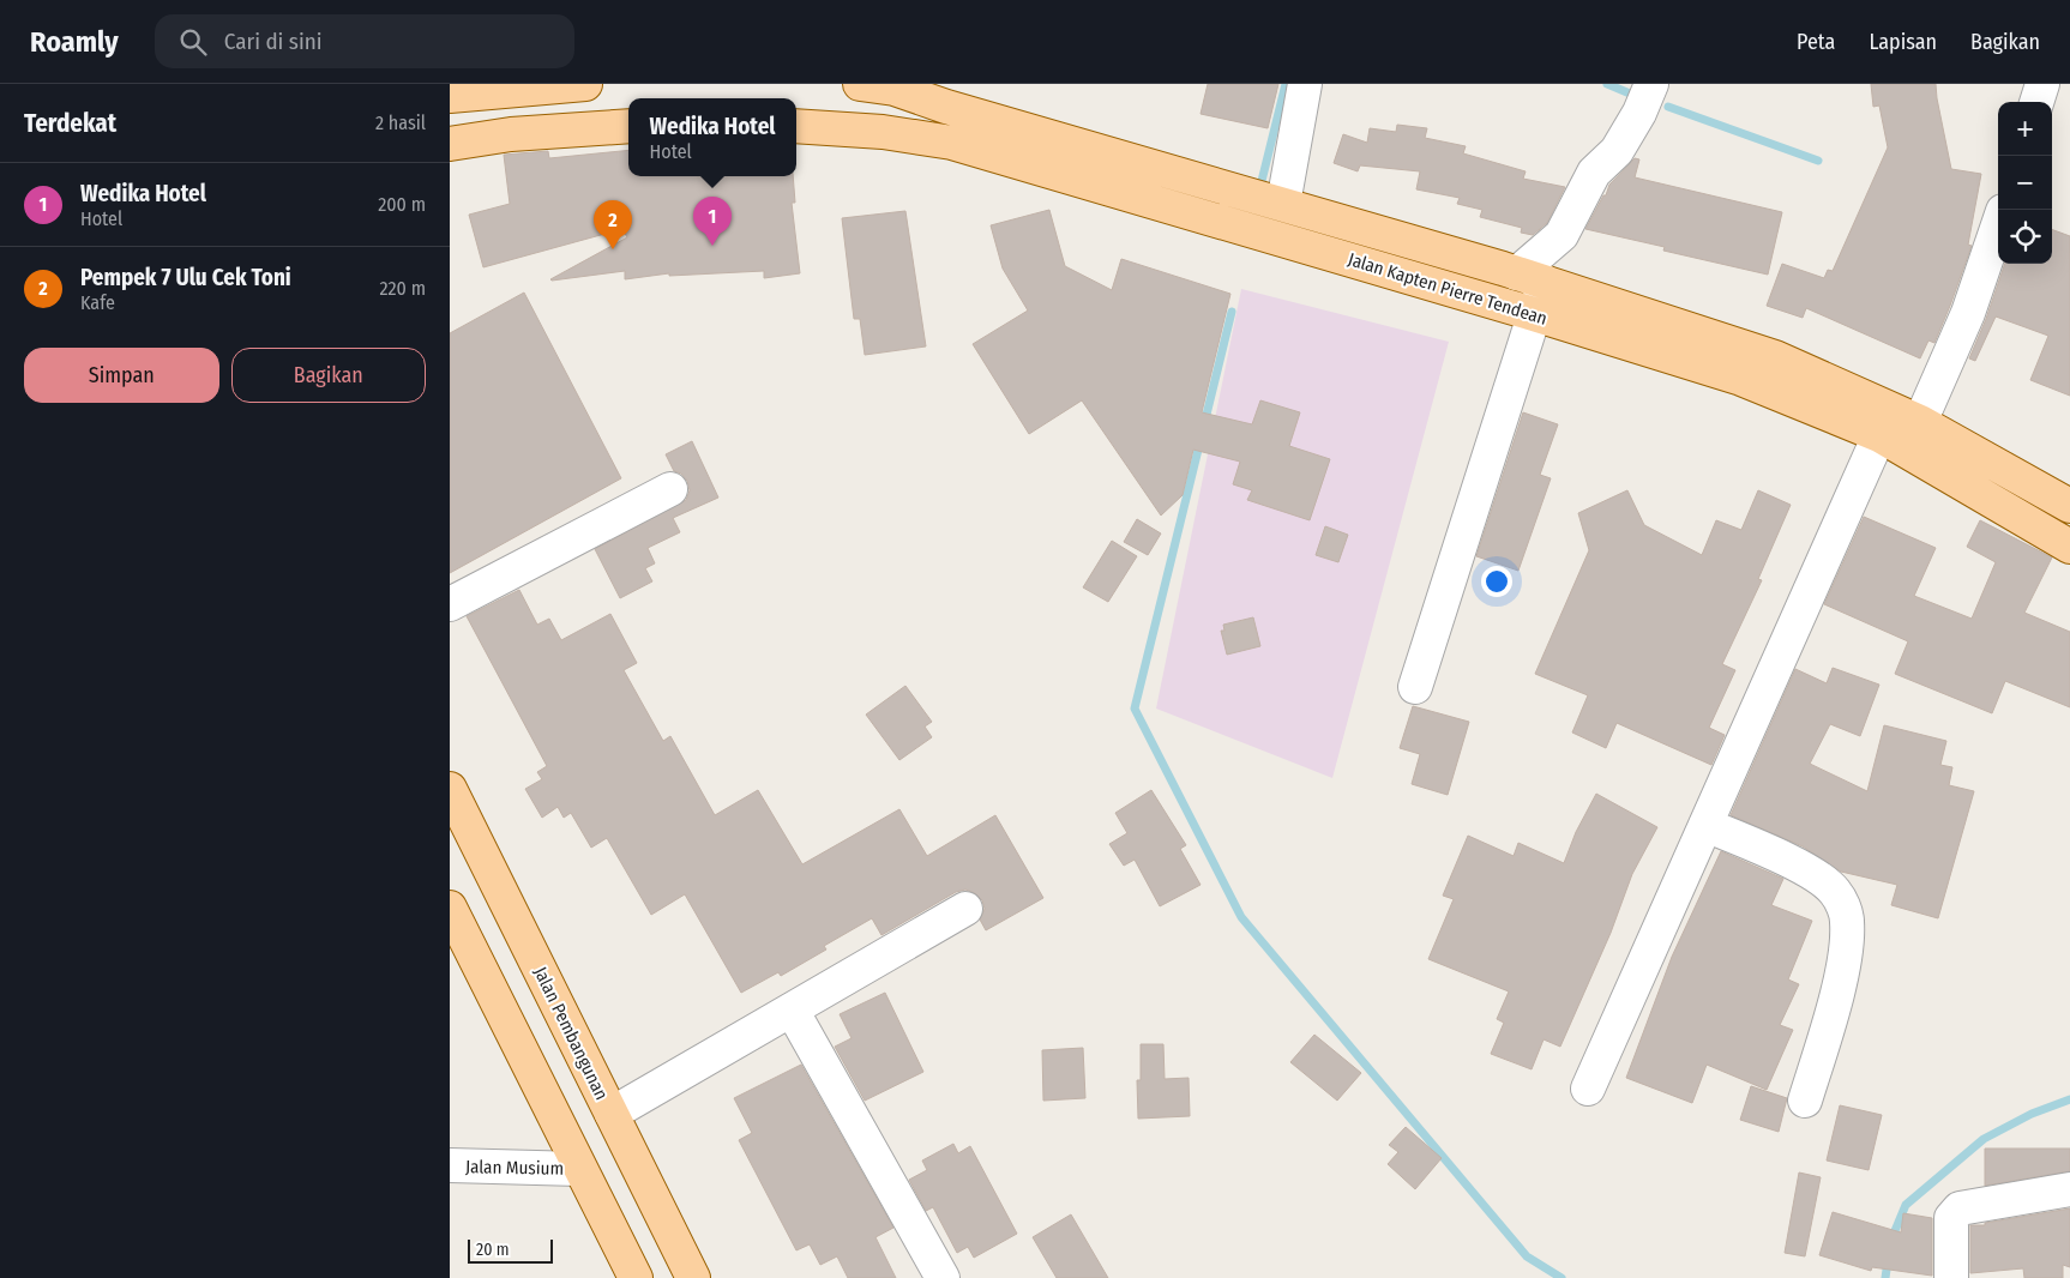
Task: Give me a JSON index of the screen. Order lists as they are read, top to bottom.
{
  "streets": {
    "main road": ["Jalan Kapten Pierre Tendean", "Jalan Pembangunan"],
    "street": ["Jalan Musium"]
  },
  "scale_bar": "20 m",
  "page": {
    "header": "Roamly",
    "search": "Cari di sini",
    "nav": ["Peta", "Lapisan", "Bagikan"],
    "heading": ["Terdekat", "2 hasil"],
    "popup": ["Wedika Hotel", "Hotel"],
    "map_buttons": ["+", "−"],
    "list": [
      {
        "mark": "1",
        "name": "Wedika Hotel",
        "note": "Hotel",
        "value": "200 m"
      },
      {
        "mark": "2",
        "name": "Pempek 7 Ulu Cek Toni",
        "note": "Kafe",
        "value": "220 m"
      }
    ],
    "pins": ["1", "2"],
    "buttons": ["Simpan", "Bagikan"],
    "scale": "20 m"
  }
}
